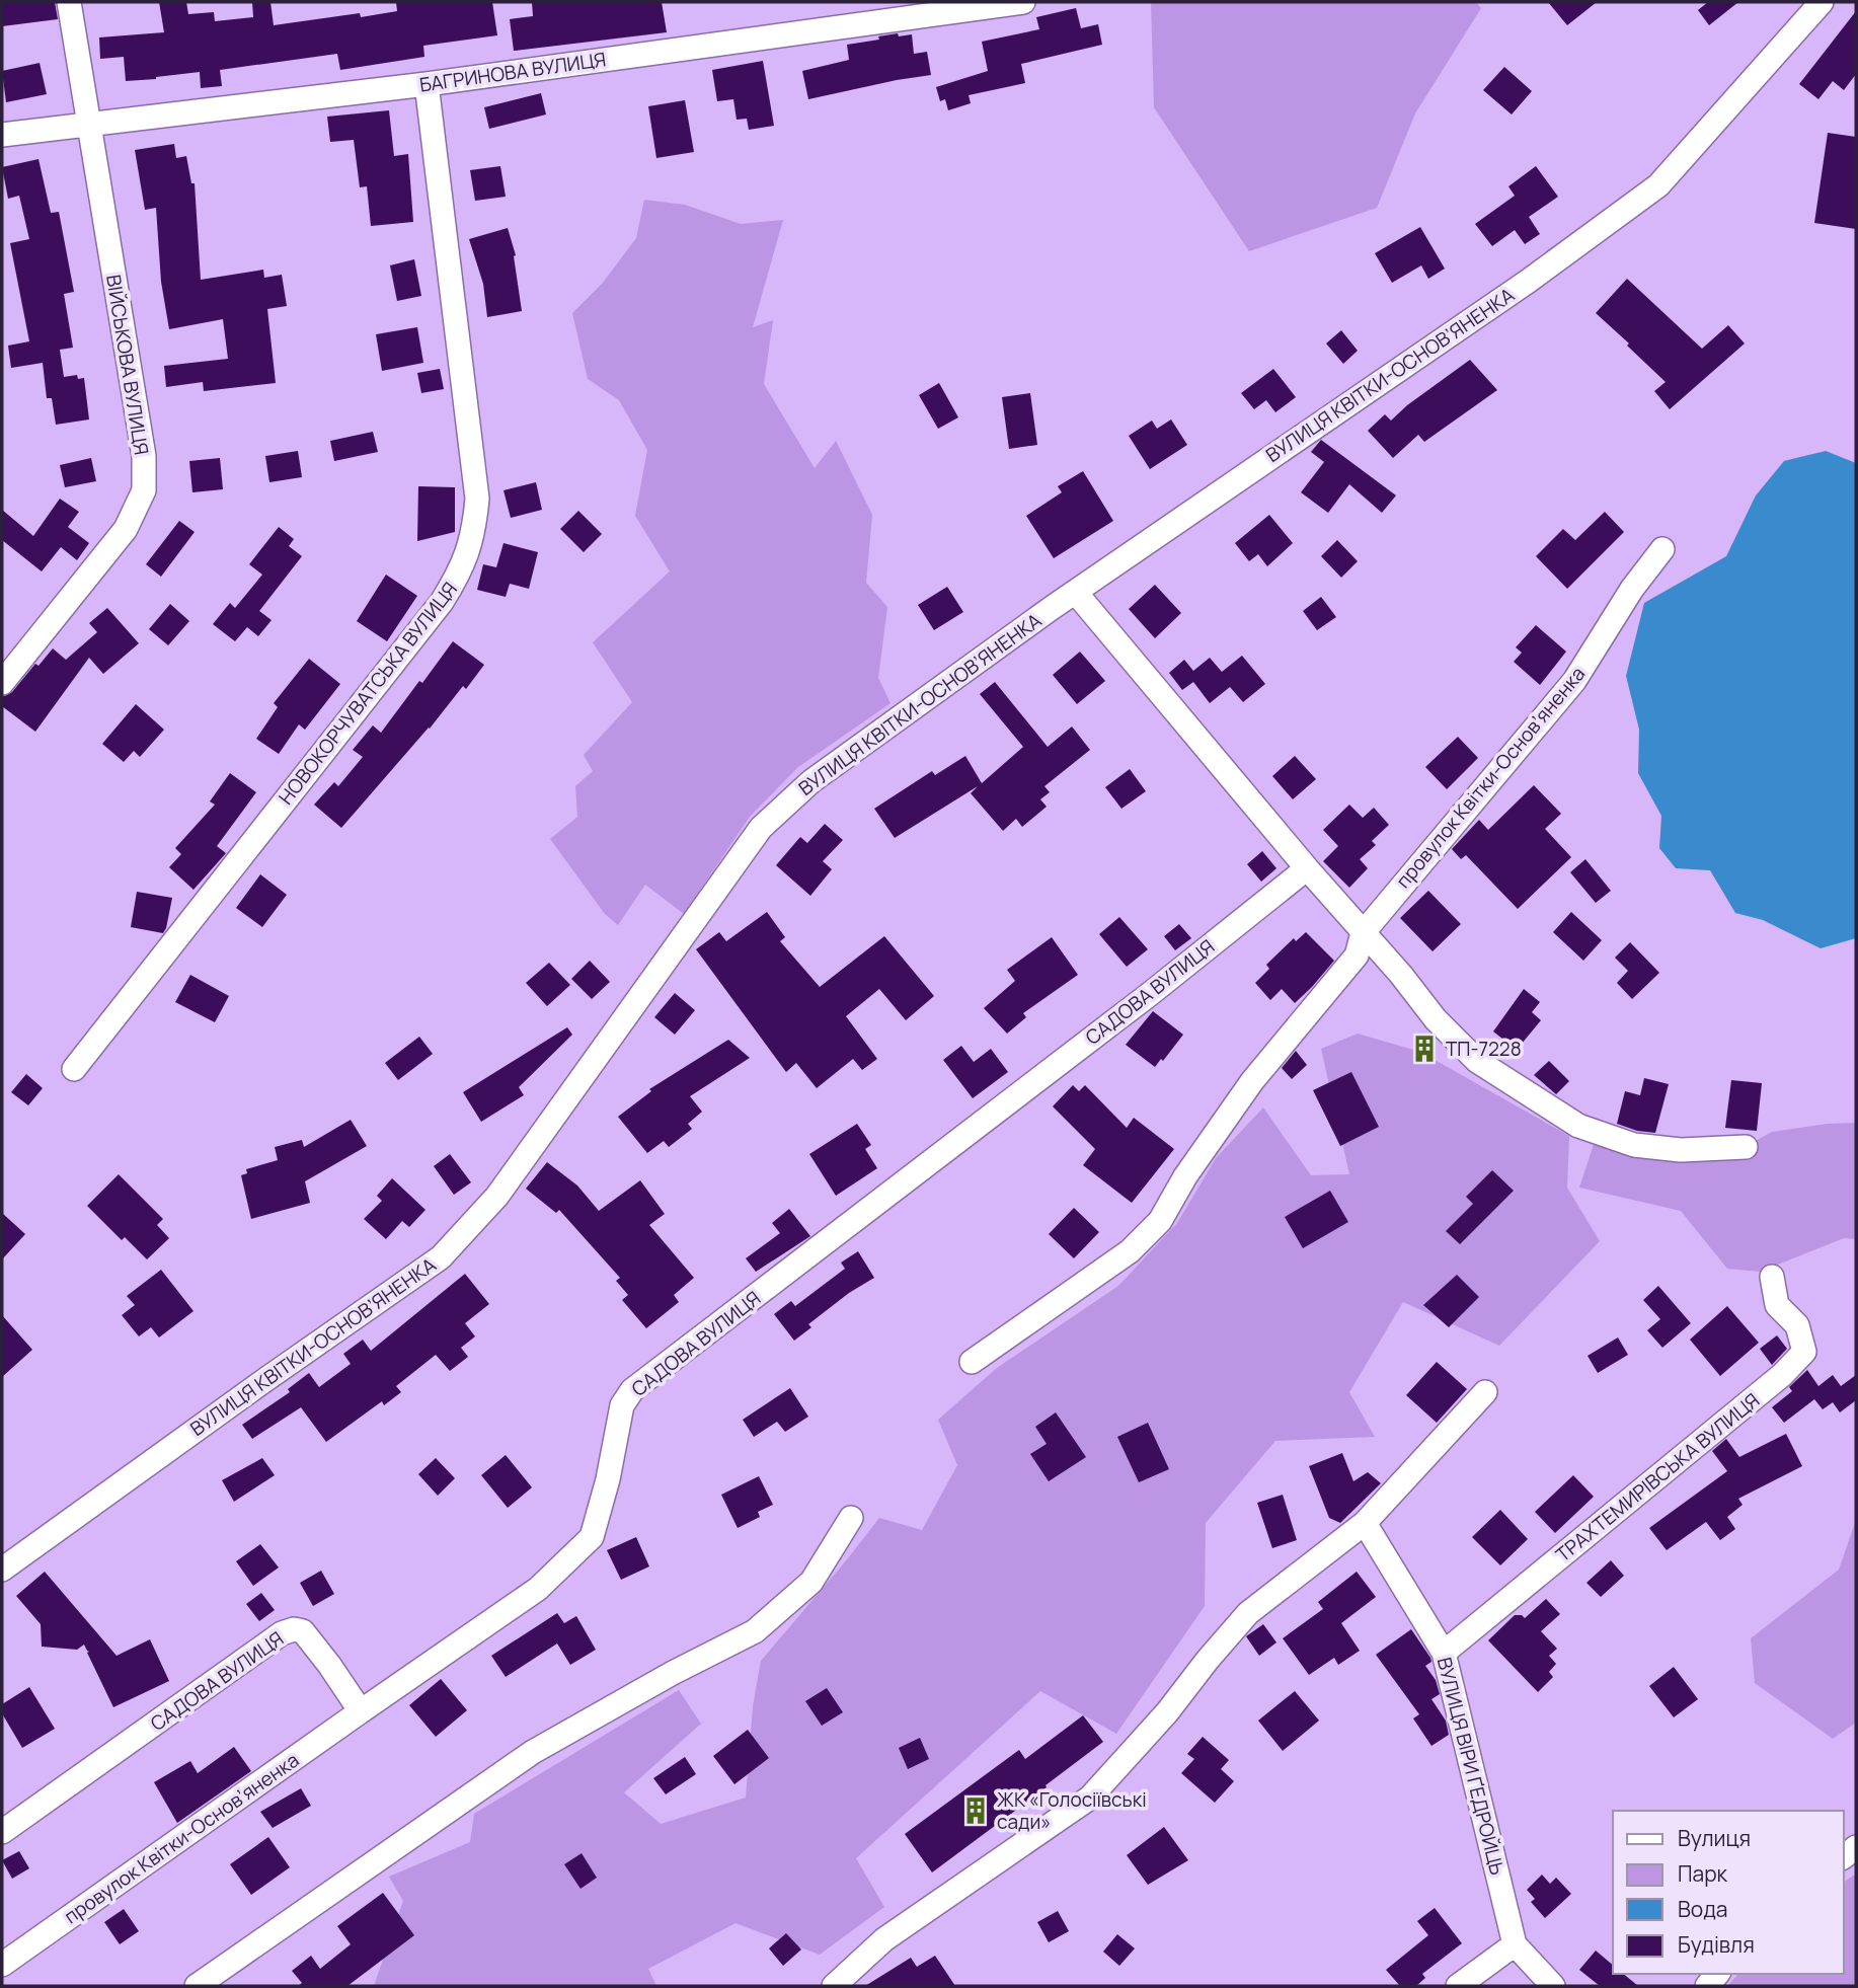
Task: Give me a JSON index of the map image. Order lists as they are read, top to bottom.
{
  "streets": {
    "street": [
      "БАГРИНОВА ВУЛИЦЯ",
      "ВІЙСЬКОВА ВУЛИЦЯ",
      "ВУЛИЦЯ КВІТКИ-ОСНОВ’ЯНЕНКА",
      "НОВОКОРЧУВАТСЬКА ВУЛИЦЯ",
      "провулок Квітки-Основʼяненка",
      "САДОВА ВУЛИЦЯ",
      "ТРАХТЕМИРІВСЬКА ВУЛИЦЯ",
      "ВУЛИЦЯ ВІРИ ҐЕДРОЙЦЬ"
    ]
  },
  "crossings": [
    ["БАГРИНОВА ВУЛИЦЯ", "ВІЙСЬКОВА ВУЛИЦЯ"],
    ["БАГРИНОВА ВУЛИЦЯ", "НОВОКОРЧУВАТСЬКА ВУЛИЦЯ"],
    ["провулок Квітки-Основʼяненка", "САДОВА ВУЛИЦЯ"],
    ["ТРАХТЕМИРІВСЬКА ВУЛИЦЯ", "ВУЛИЦЯ ВІРИ ҐЕДРОЙЦЬ"]
  ],
  "places": {
    "building": ["ТП-7228", "ЖК «Голосіївські сади»"]
  },
  "legend": [
    "Вулиця",
    "Парк",
    "Вода",
    "Будівля"
  ]
}
